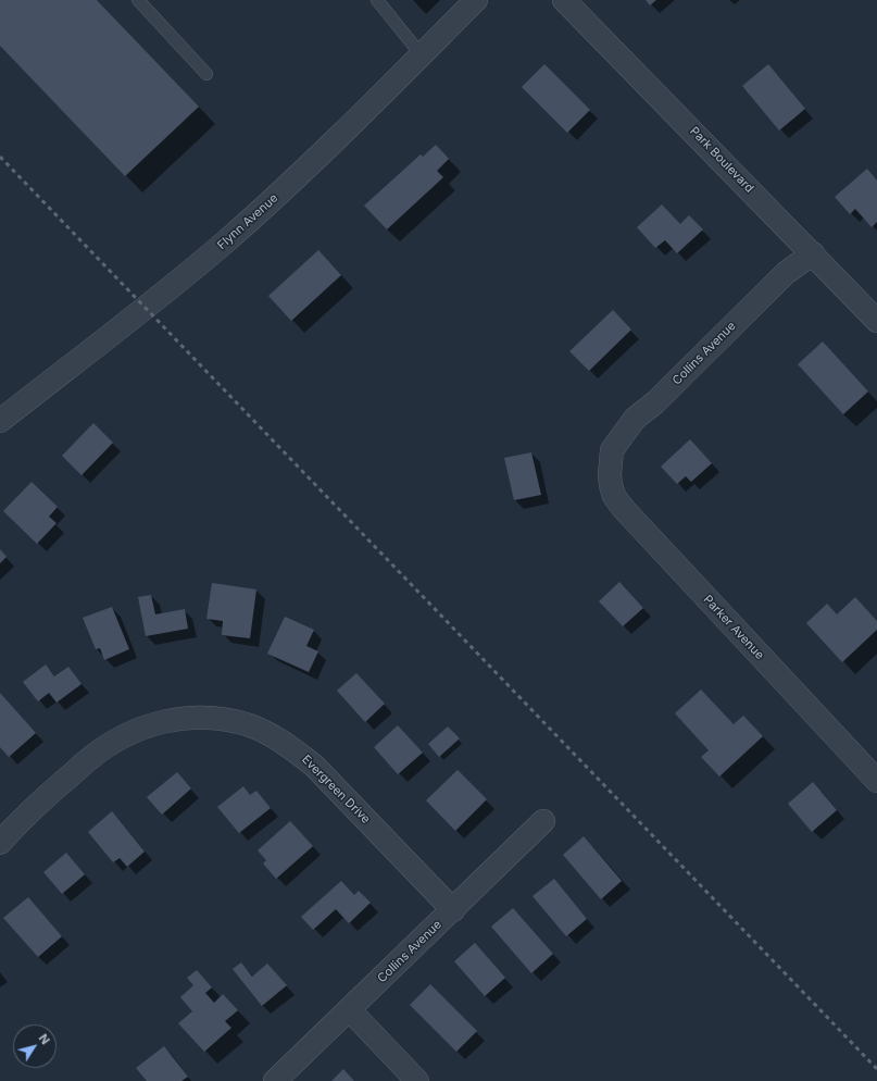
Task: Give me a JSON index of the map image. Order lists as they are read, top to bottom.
{
  "streets": {
    "street": [
      "Park Boulevard",
      "Flynn Avenue",
      "Collins Avenue",
      "Parker Avenue",
      "Evergreen Drive"
    ]
  },
  "crossings": [
    ["Park Boulevard", "Collins Avenue"],
    ["Collins Avenue", "Parker Avenue"],
    ["Collins Avenue", "Evergreen Drive"]
  ],
  "north": "top right"
}
